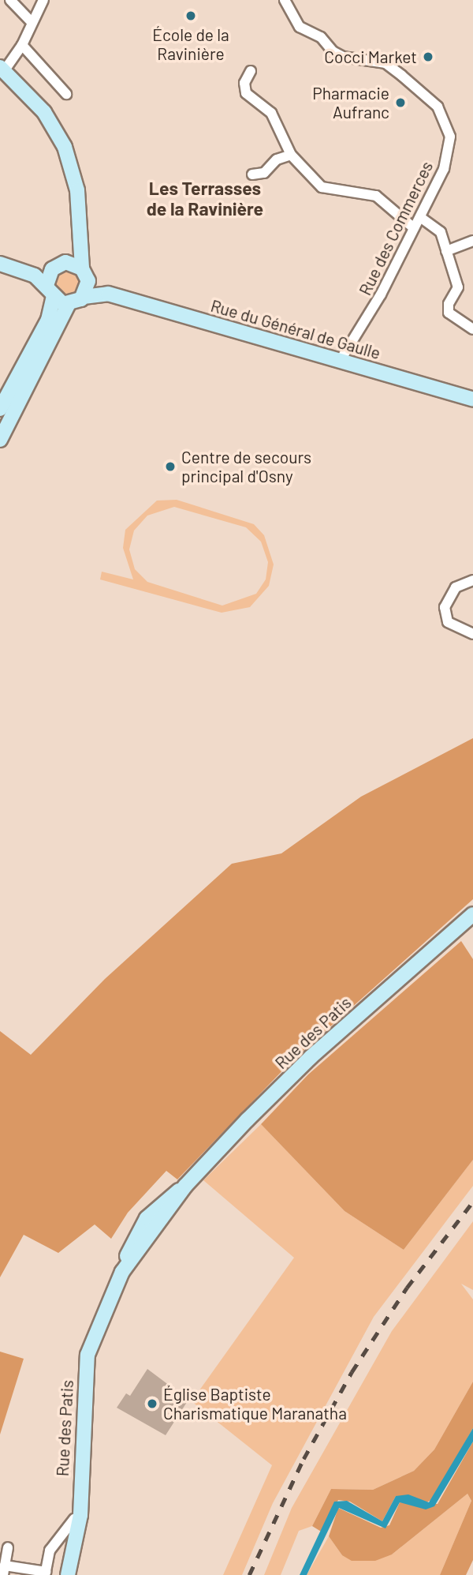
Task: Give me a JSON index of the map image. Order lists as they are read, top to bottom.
{
  "streets": {
    "main road": ["Rue du Général de Gaulle", "Rue des Patis"],
    "street": ["Rue des Commerces"]
  },
  "crossings": [
    ["Rue des Commerces", "Rue du Général de Gaulle"]
  ],
  "districts": ["Les Terrasses de la Ravinière"],
  "places": [
    "École de la Ravinière",
    "Cocci Market",
    "Pharmacie Aufranc",
    "Centre de secours principal d'Osny",
    "Église Baptiste Charismatique Maranatha"
  ]
}
